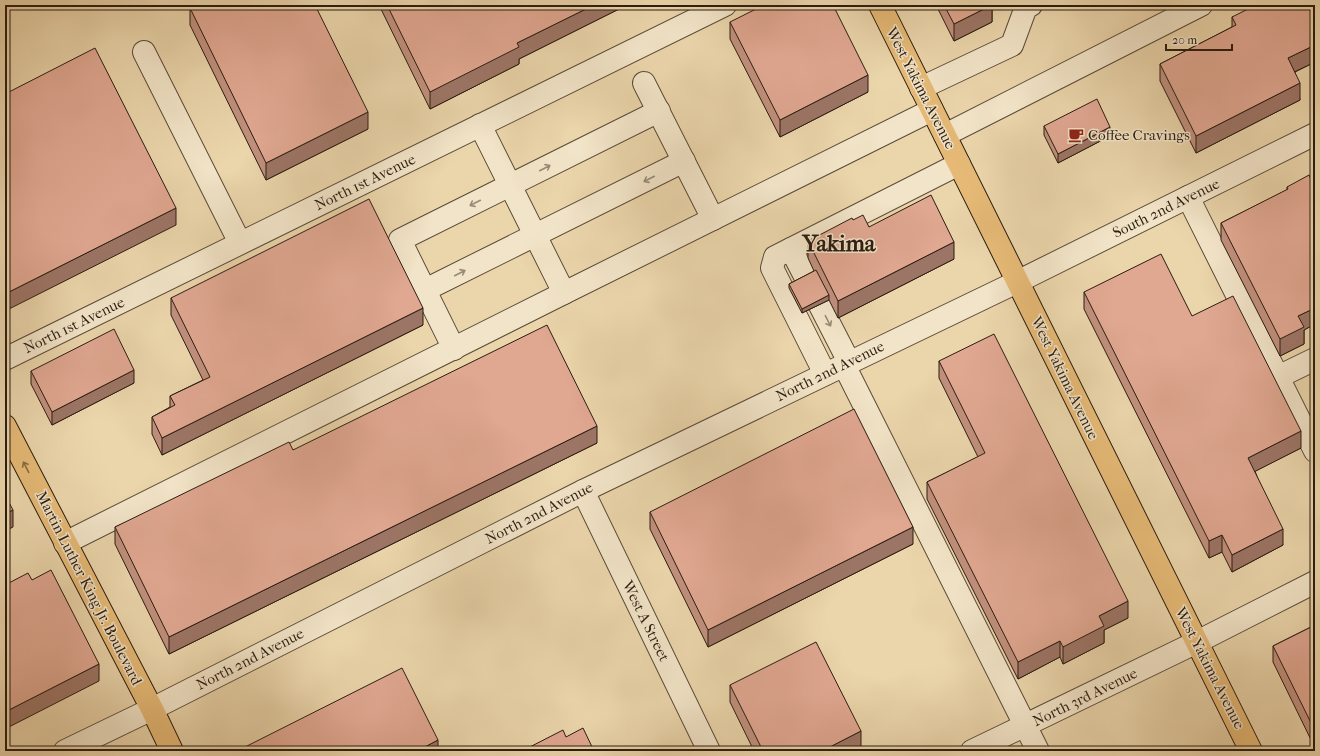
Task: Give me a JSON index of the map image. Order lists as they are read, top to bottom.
{
  "streets": {
    "main road": ["West Yakima Avenue", "Martin Luther King Jr. Boulevard"],
    "street": [
      "North 1st Avenue",
      "South 2nd Avenue",
      "North 2nd Avenue",
      "West A Street",
      "North 3rd Avenue"
    ]
  },
  "crossings": [
    ["West Yakima Avenue", "South 2nd Avenue"],
    ["West Yakima Avenue", "North 2nd Avenue"],
    ["West Yakima Avenue", "North 3rd Avenue"],
    ["South 2nd Avenue", "North 2nd Avenue"],
    ["North 2nd Avenue", "Martin Luther King Jr. Boulevard"],
    ["North 2nd Avenue", "West A Street"]
  ],
  "one_way": ["Martin Luther King Jr. Boulevard"],
  "districts": ["Yakima"],
  "places": {
    "cafe": ["Coffee Cravings"]
  },
  "scale_bar": "20 m"
}
